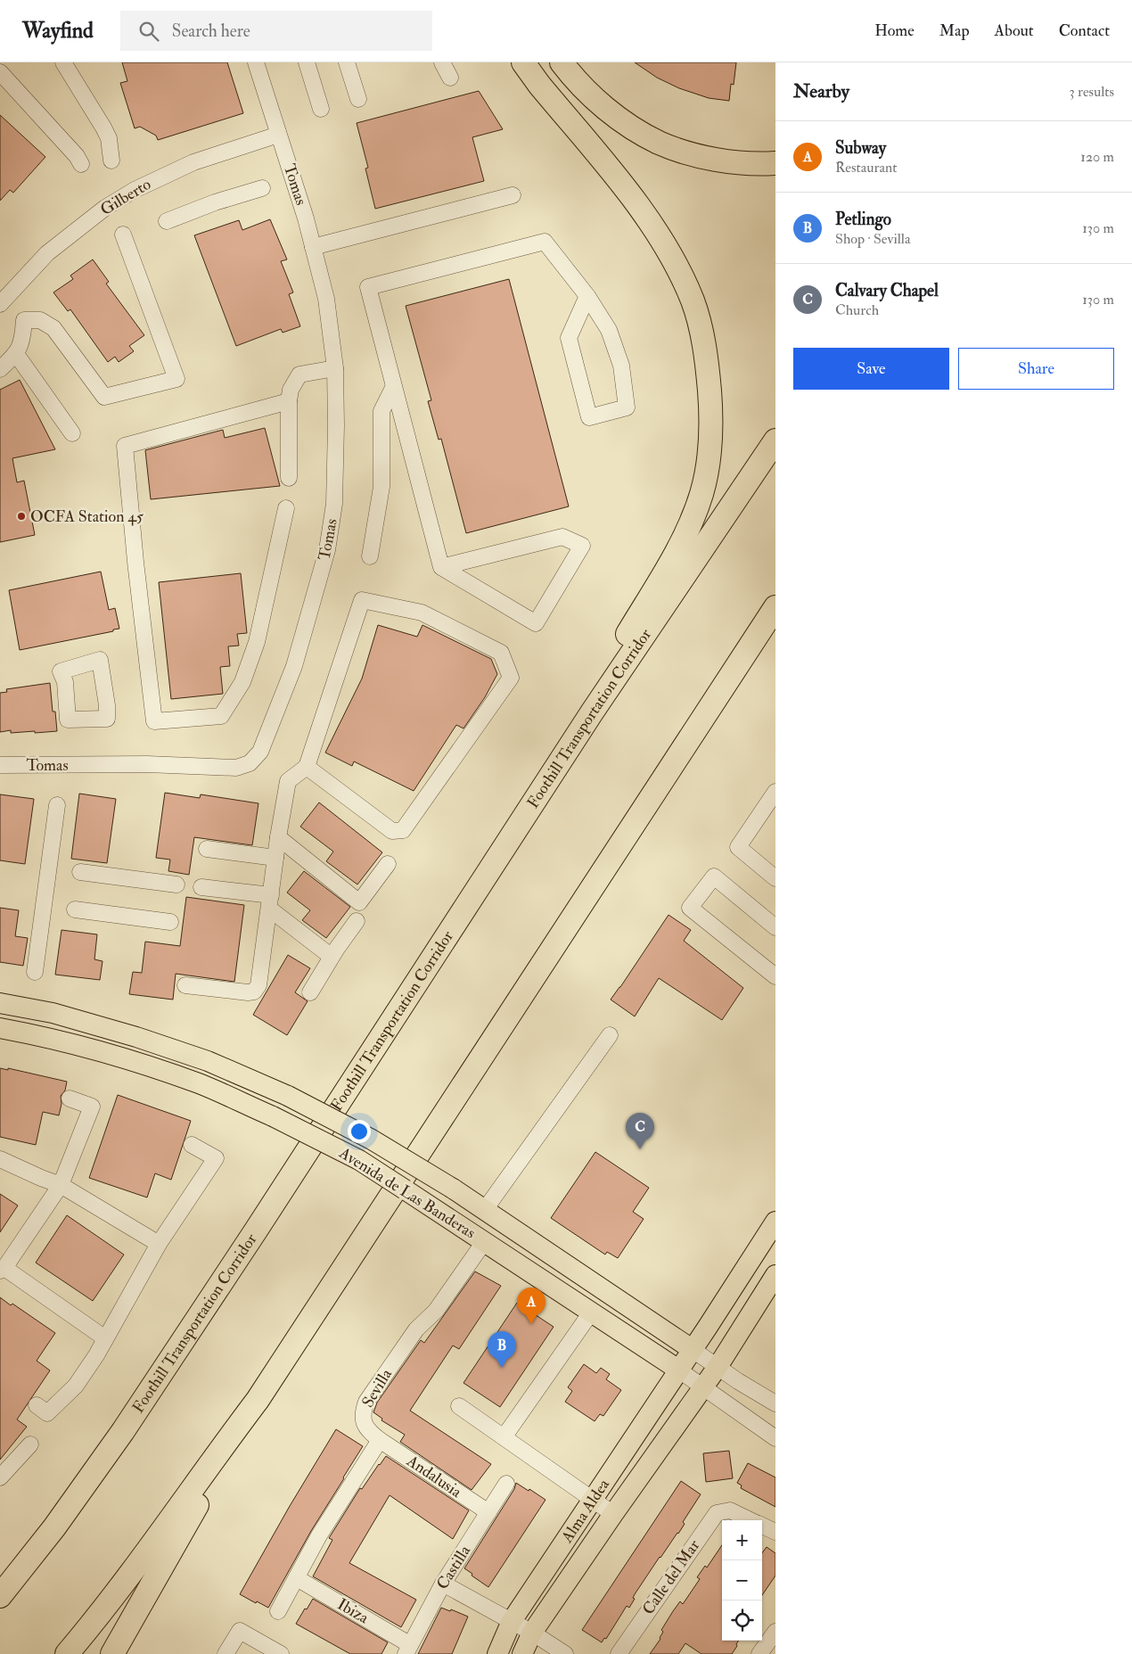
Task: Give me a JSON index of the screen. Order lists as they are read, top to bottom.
{
  "streets": {
    "highway": ["Foothill Transportation Corridor"],
    "main road": ["Avenida de Las Banderas", "Alma Aldea"],
    "street": [
      "Tomas",
      "Gilberto",
      "Sevilla",
      "Andalusia",
      "Castilla",
      "Calle del Mar",
      "Ibiza"
    ]
  },
  "crossings": [
    ["Tomas", "Gilberto"],
    ["Avenida de Las Banderas", "Sevilla"],
    ["Avenida de Las Banderas", "Alma Aldea"],
    ["Sevilla", "Andalusia"],
    ["Andalusia", "Castilla"],
    ["Castilla", "Ibiza"]
  ],
  "places": ["OCFA Station 45"],
  "page": {
    "header": "Wayfind",
    "search": "Search here",
    "nav": [
      "Home",
      "Map",
      "About",
      "Contact"
    ],
    "heading": ["Nearby", "3 results"],
    "list": [
      {
        "mark": "A",
        "name": "Subway",
        "note": "Restaurant",
        "value": "120 m"
      },
      {
        "mark": "B",
        "name": "Petlingo",
        "note": "Shop · Sevilla",
        "value": "130 m"
      },
      {
        "mark": "C",
        "name": "Calvary Chapel",
        "note": "Church",
        "value": "130 m"
      }
    ],
    "buttons": ["Save", "Share"],
    "pins": ["C", "A", "B"],
    "map_buttons": ["+", "−"]
  }
}
